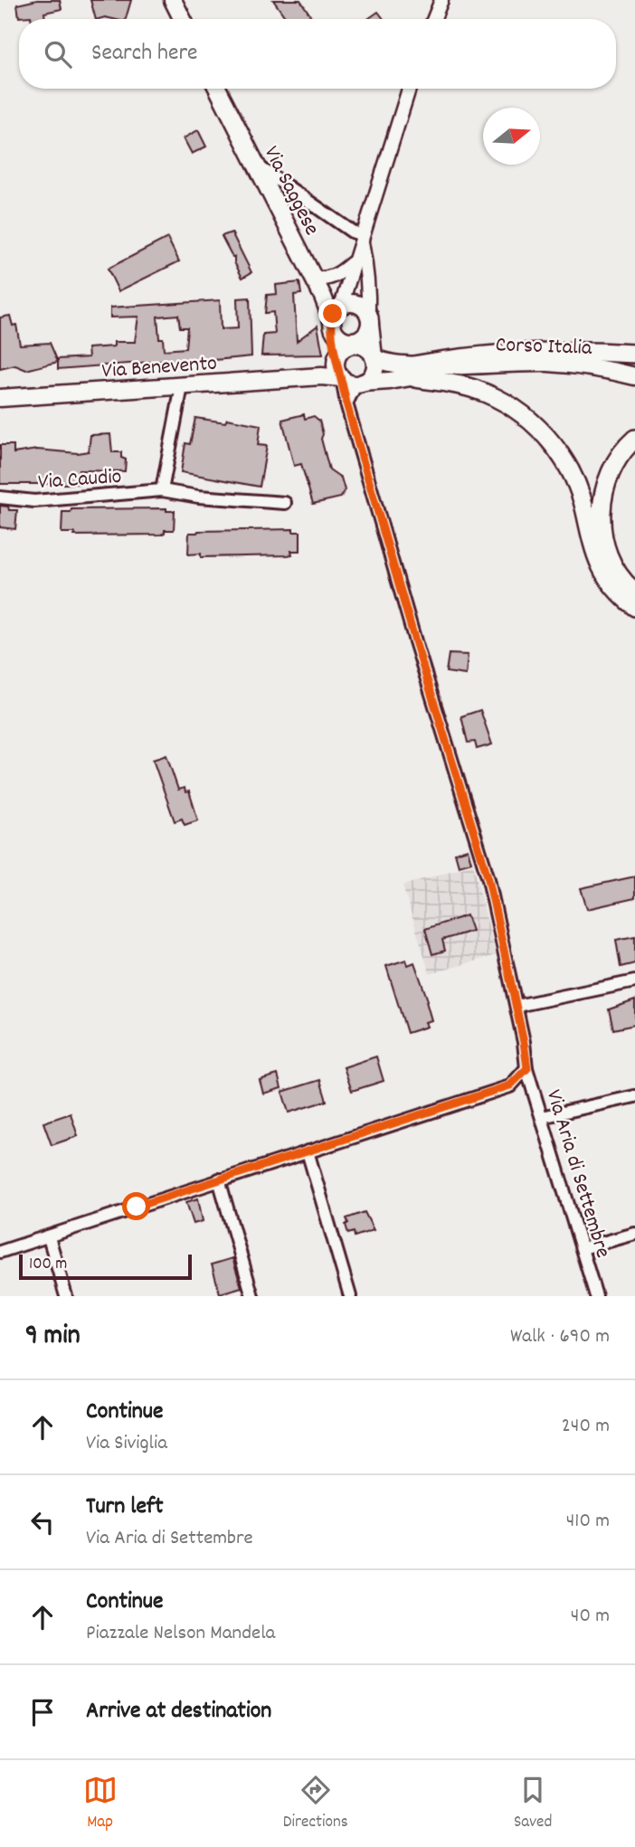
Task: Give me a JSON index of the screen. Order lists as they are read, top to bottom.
{
  "streets": {
    "main road": ["Via Saggese", "Corso Italia", "Via Benevento"],
    "street": ["Via Caudio", "Via Aria di Settembre"]
  },
  "crossings": [
    ["Via Saggese", "Via Benevento"],
    ["Via Saggese", "Via Aria di Settembre"],
    ["Via Benevento", "Via Aria di Settembre"]
  ],
  "scale_bar": "100 m",
  "north": "right",
  "page": {
    "search": "Search here",
    "scale": "100 m",
    "heading": ["9 min", "Walk · 690 m"],
    "list": [
      ["Continue", "Via Siviglia", "240 m"],
      ["Turn left", "Via Aria di Settembre", "410 m"],
      ["Continue", "Piazzale Nelson Mandela", "40 m"],
      "Arrive at destination"
    ],
    "nav": ["Map", "Directions", "Saved"]
  }
}
